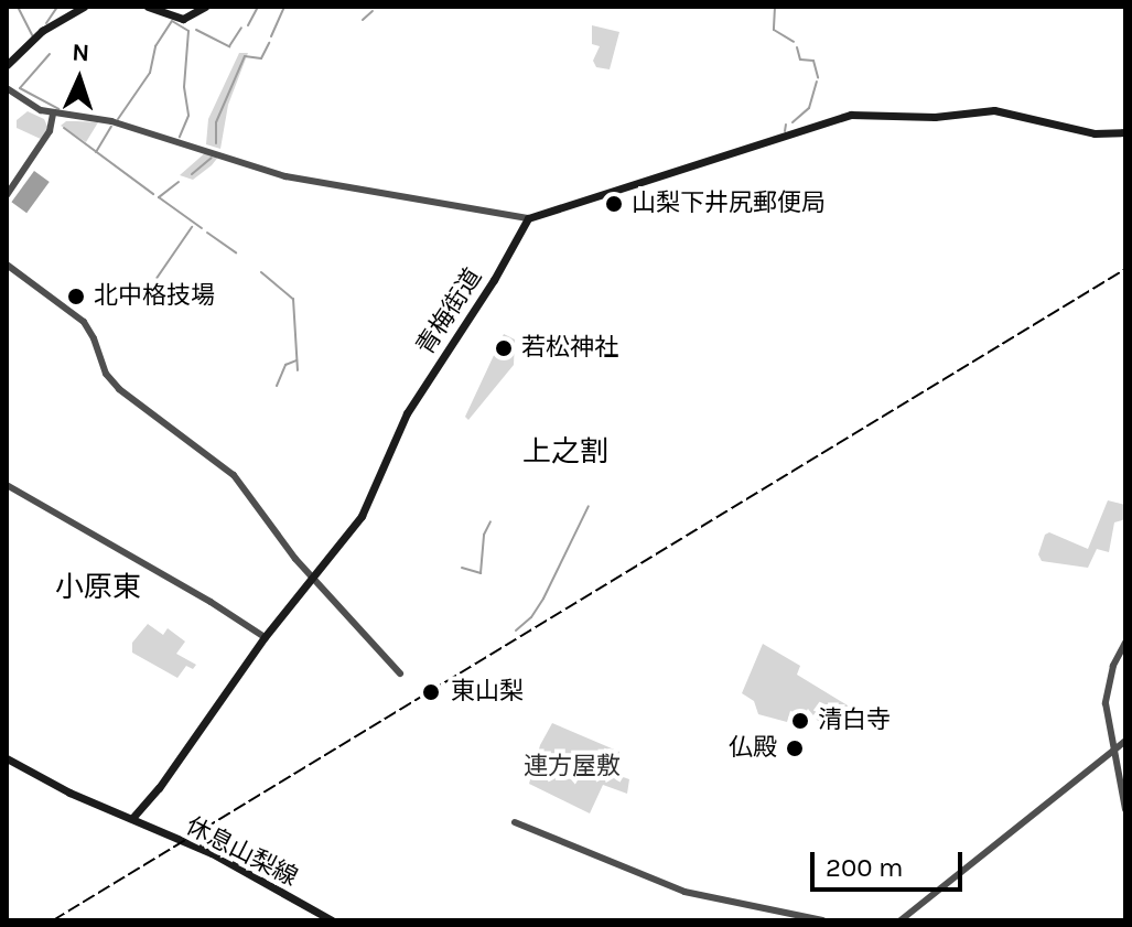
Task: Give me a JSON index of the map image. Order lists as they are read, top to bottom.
{
  "streets": {
    "main road": ["青梅街道", "休息山梨線"]
  },
  "crossings": [
    ["青梅街道", "休息山梨線"]
  ],
  "districts": ["上之割", "小原東"],
  "parks": ["連方屋敷"],
  "places": [
    "山梨下井尻郵便局",
    "北中格技場",
    "若松神社",
    "東山梨",
    "清白寺",
    "仏殿"
  ],
  "scale_bar": "200 m",
  "north": "top"
}
